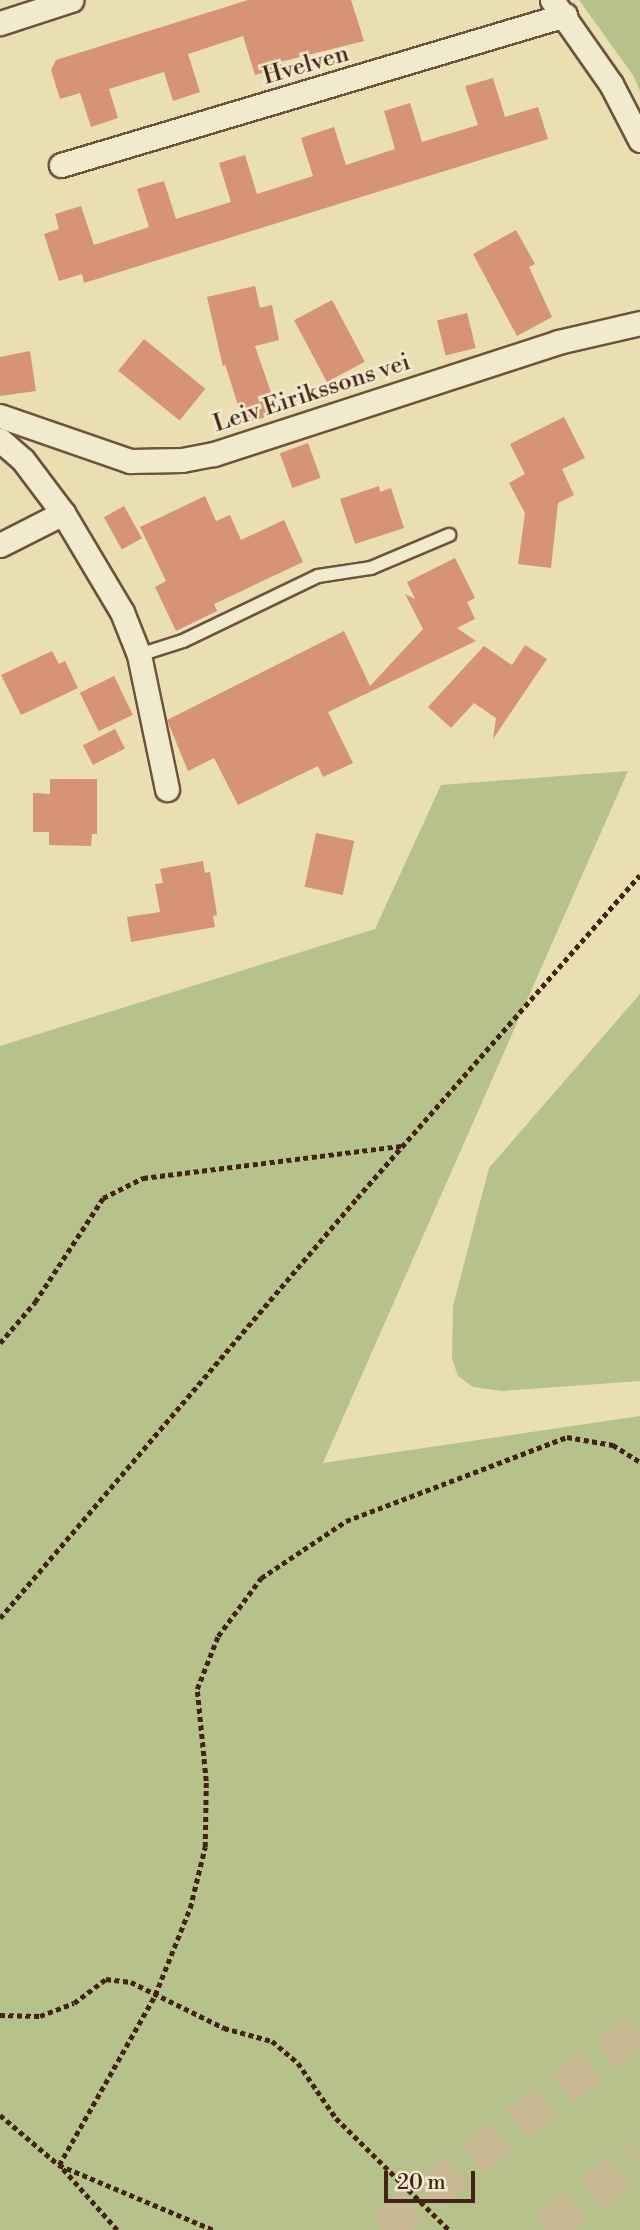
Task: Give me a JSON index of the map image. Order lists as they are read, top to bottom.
{
  "streets": {
    "street": ["Hvelven", "Leiv Eirikssons vei"]
  },
  "scale_bar": "20 m"
}
